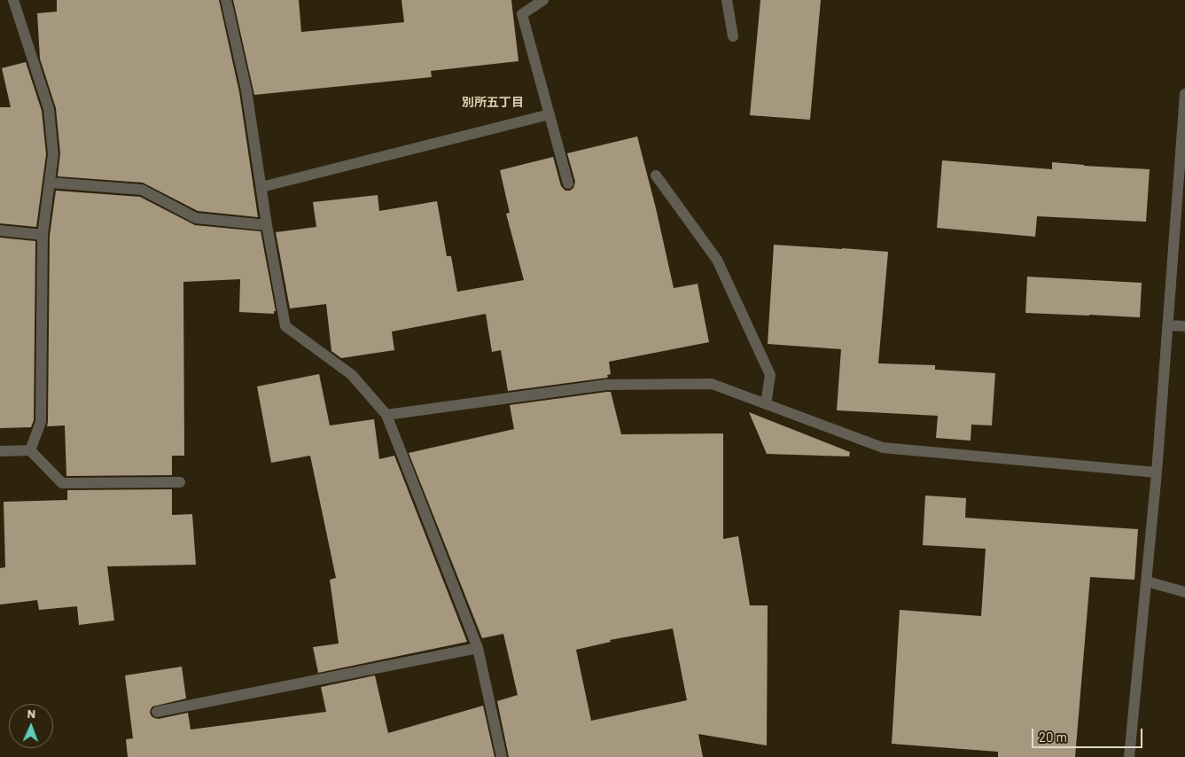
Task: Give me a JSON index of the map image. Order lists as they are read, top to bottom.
{
  "districts": ["別所五丁目"],
  "scale_bar": "20 m",
  "north": "top"
}
